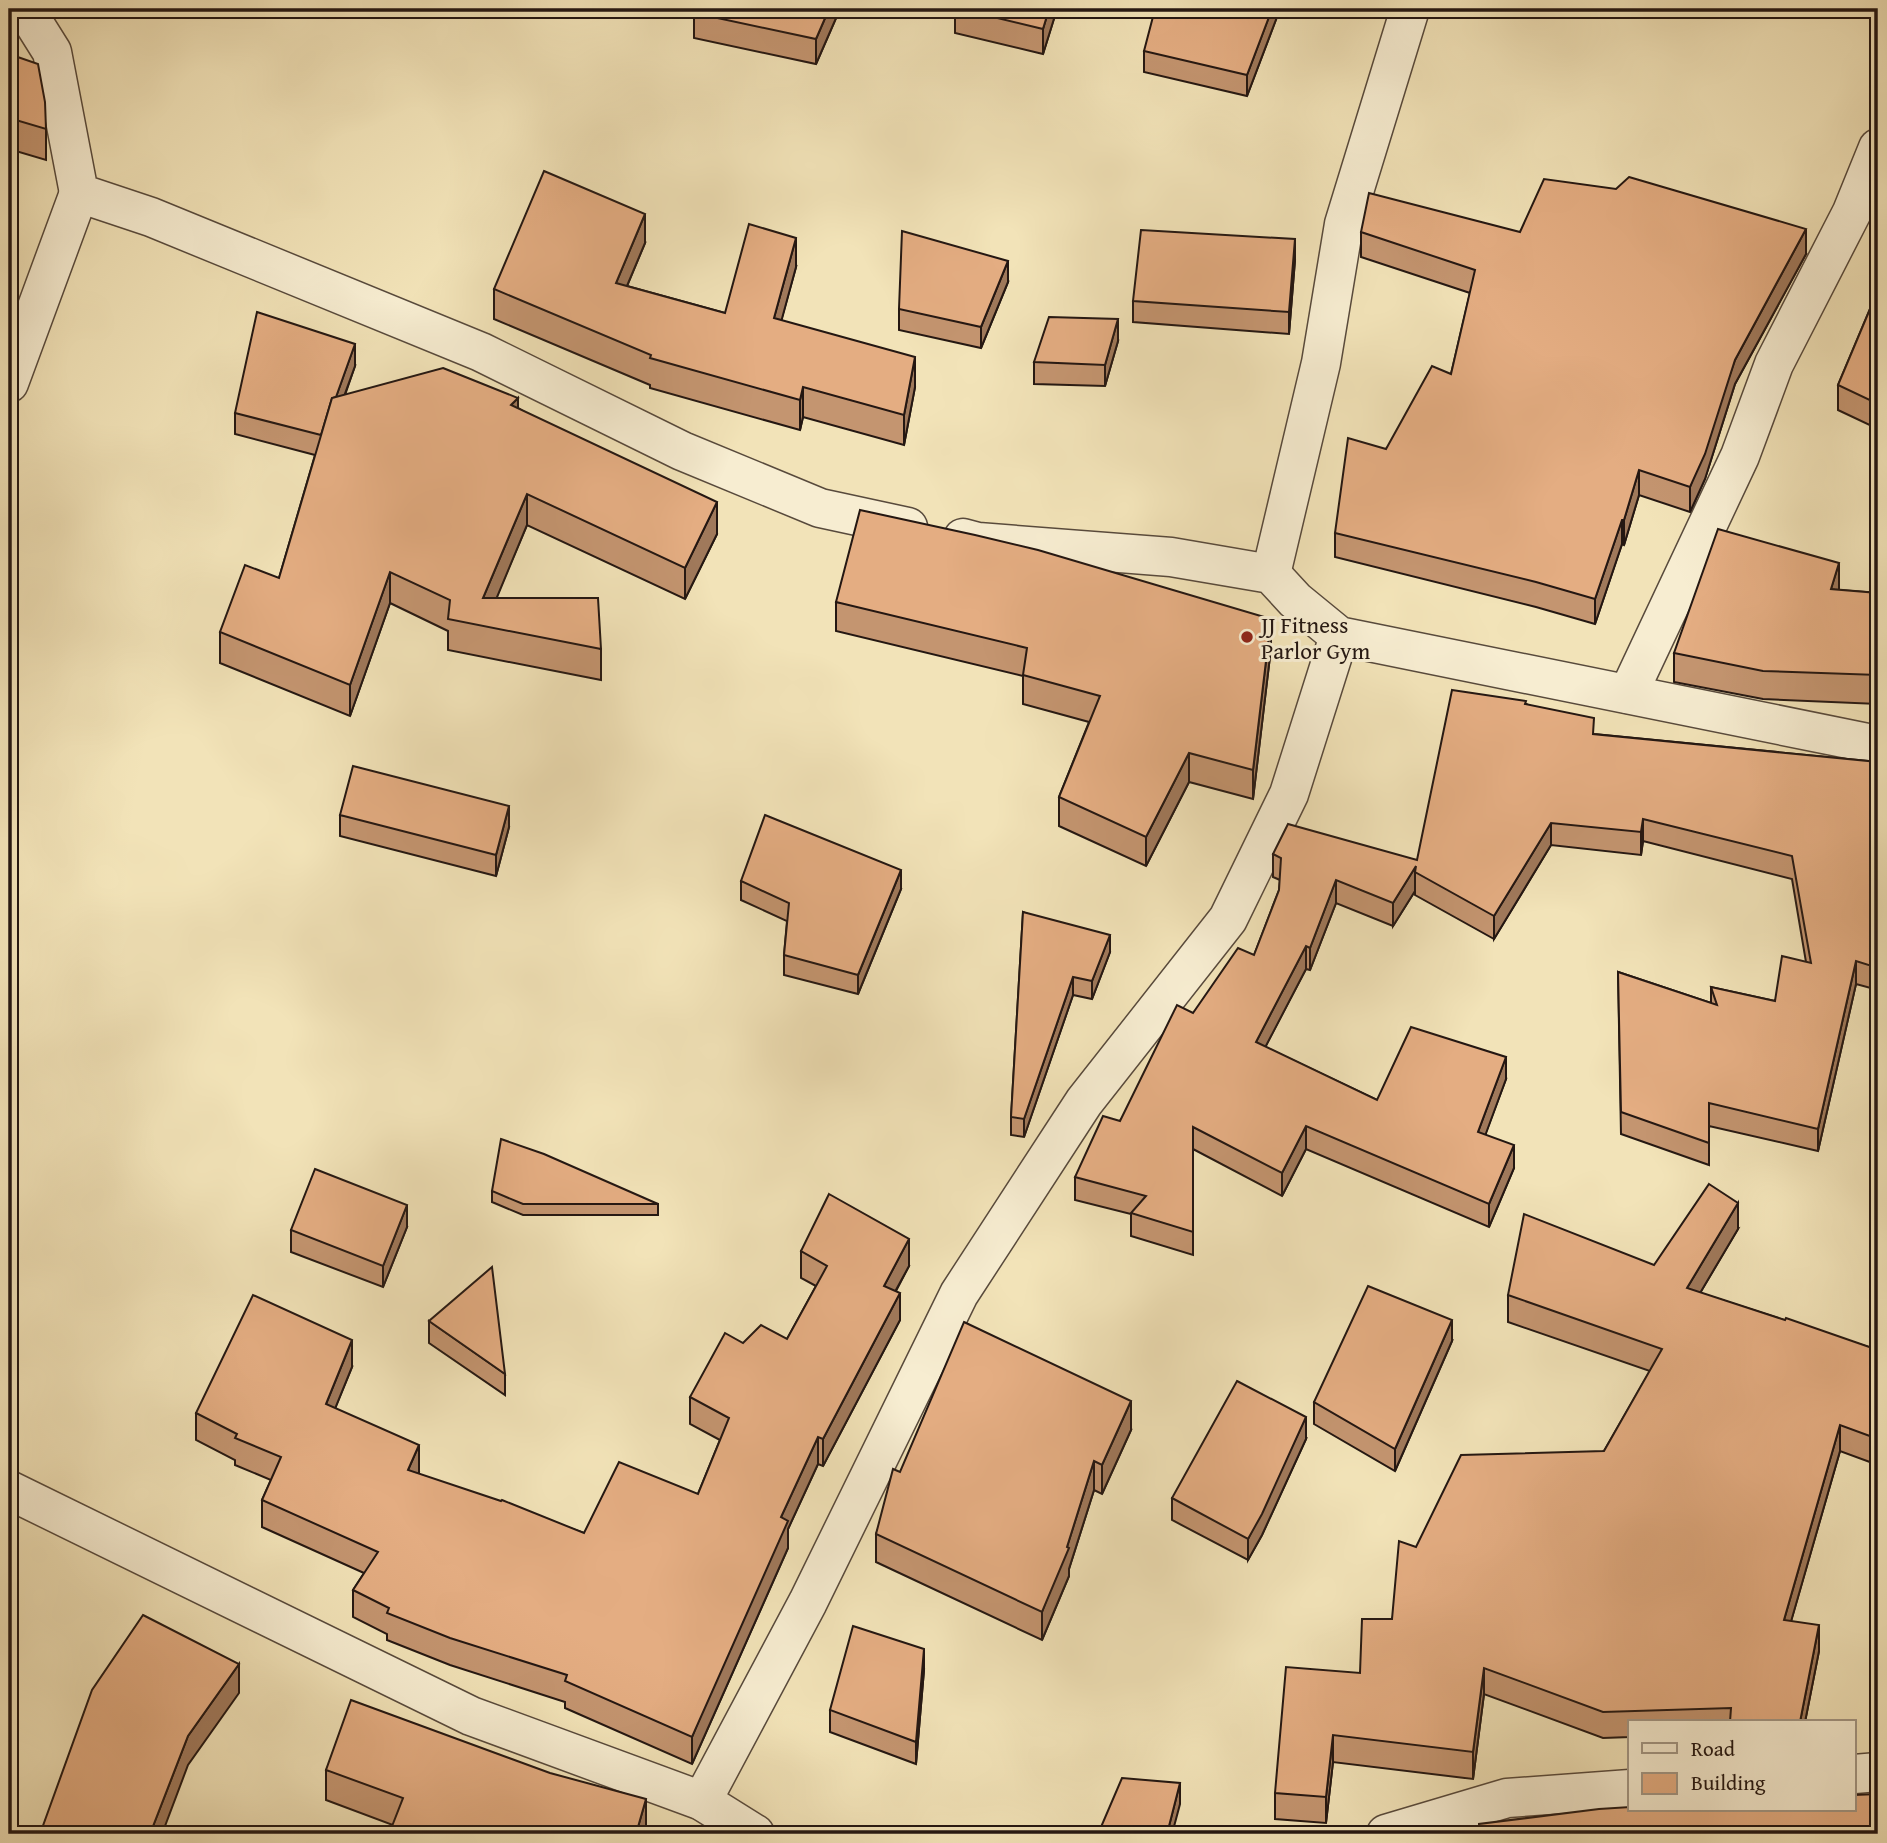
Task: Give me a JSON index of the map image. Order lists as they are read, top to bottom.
{
  "places": ["JJ Fitness Parlor Gym"],
  "legend": ["Road", "Building"]
}
